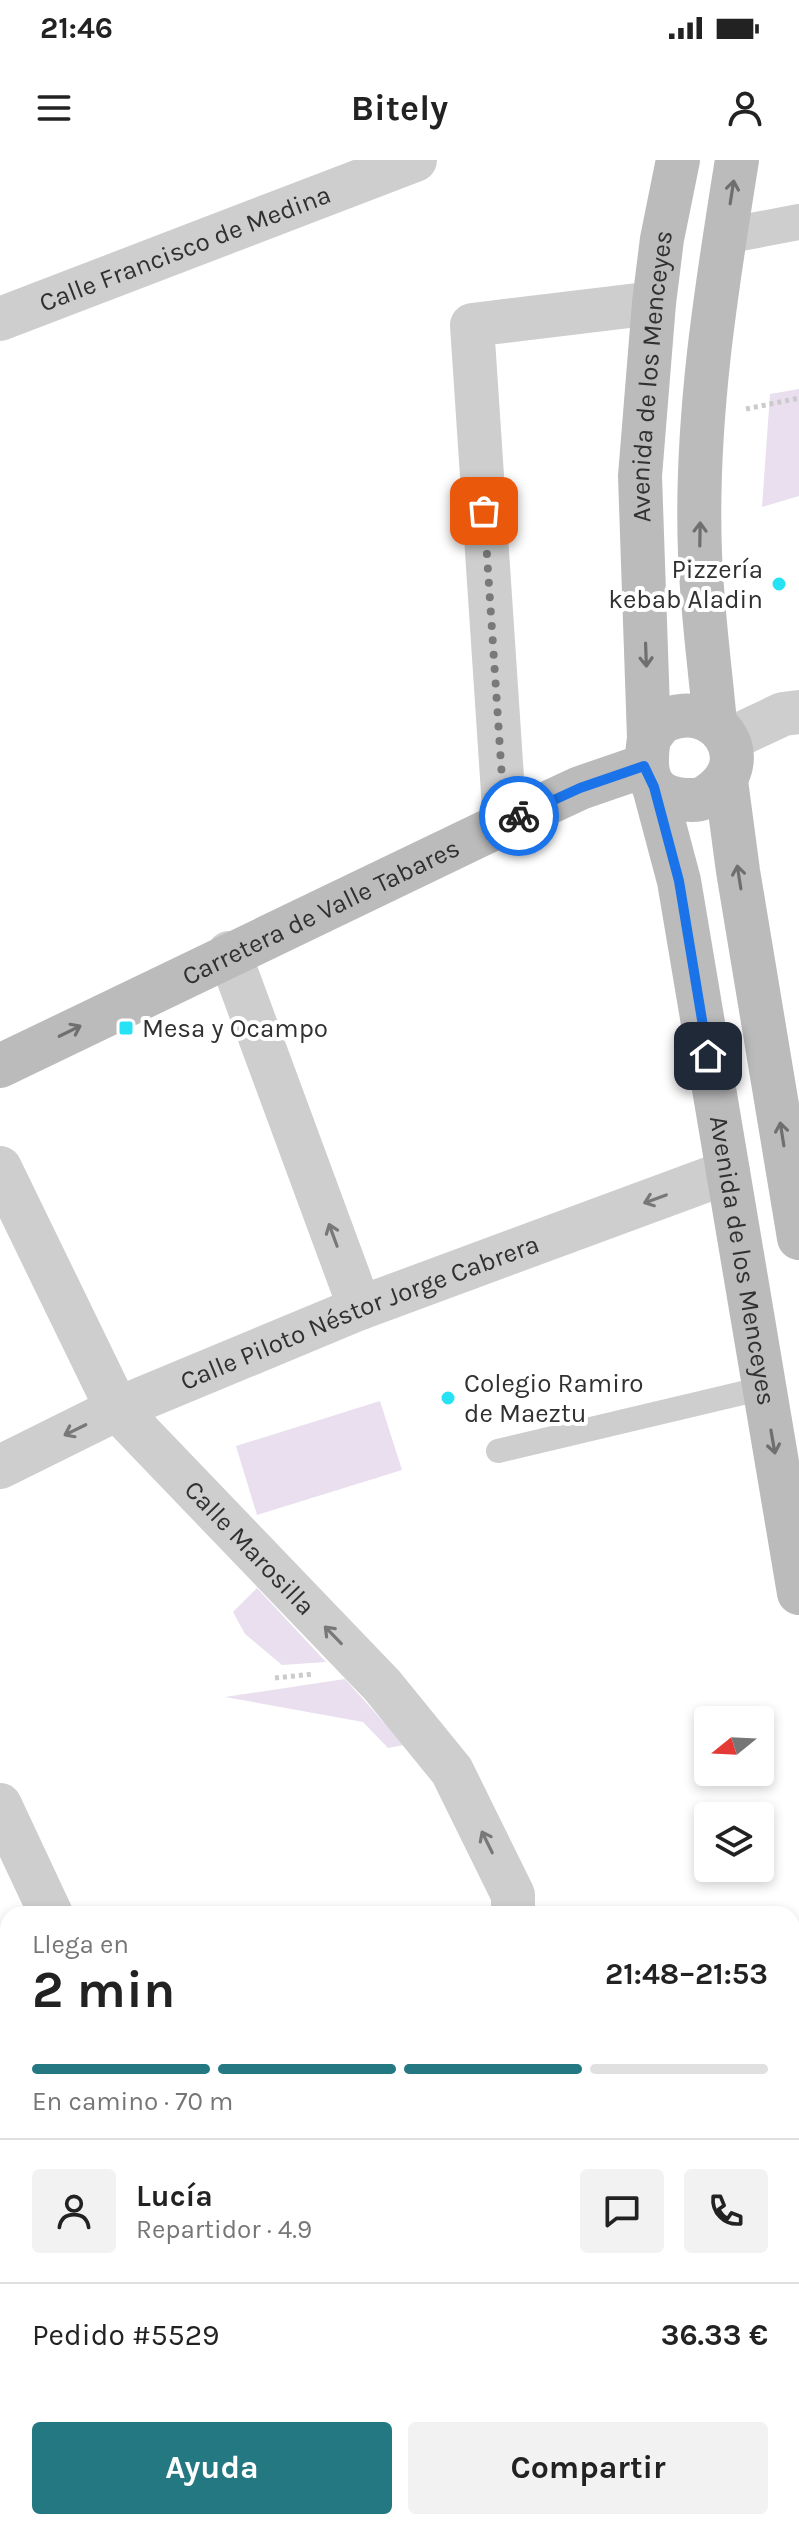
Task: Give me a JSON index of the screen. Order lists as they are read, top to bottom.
{
  "streets": {
    "main road": ["Avenida de los Menceyes", "Carretera de Valle Tabares"],
    "street": ["Calle Francisco de Medina", "Calle Piloto Néstor Jorge Cabrera", "Calle Marosilla"]
  },
  "crossings": [
    ["Avenida de los Menceyes", "Carretera de Valle Tabares"],
    ["Avenida de los Menceyes", "Calle Piloto Néstor Jorge Cabrera"],
    ["Calle Piloto Néstor Jorge Cabrera", "Calle Marosilla"]
  ],
  "one_way": ["Carretera de Valle Tabares", "Calle Piloto Néstor Jorge Cabrera"],
  "places": {
    "other": ["Pizzería kebab Aladin", "Colegio Ramiro de Maeztu"],
    "transit": ["Mesa y Ocampo"]
  },
  "north": "left",
  "page": {
    "status": "21:46",
    "header": "Bitely",
    "heading": ["2 min", "Llega en", "21:48–21:53"],
    "panel": [
      "Lucía",
      "Repartidor · 4.9",
      "Pedido #5529",
      "36.33 €"
    ],
    "bar": "En camino · 70 m",
    "buttons": ["Ayuda", "Compartir"]
  }
}
